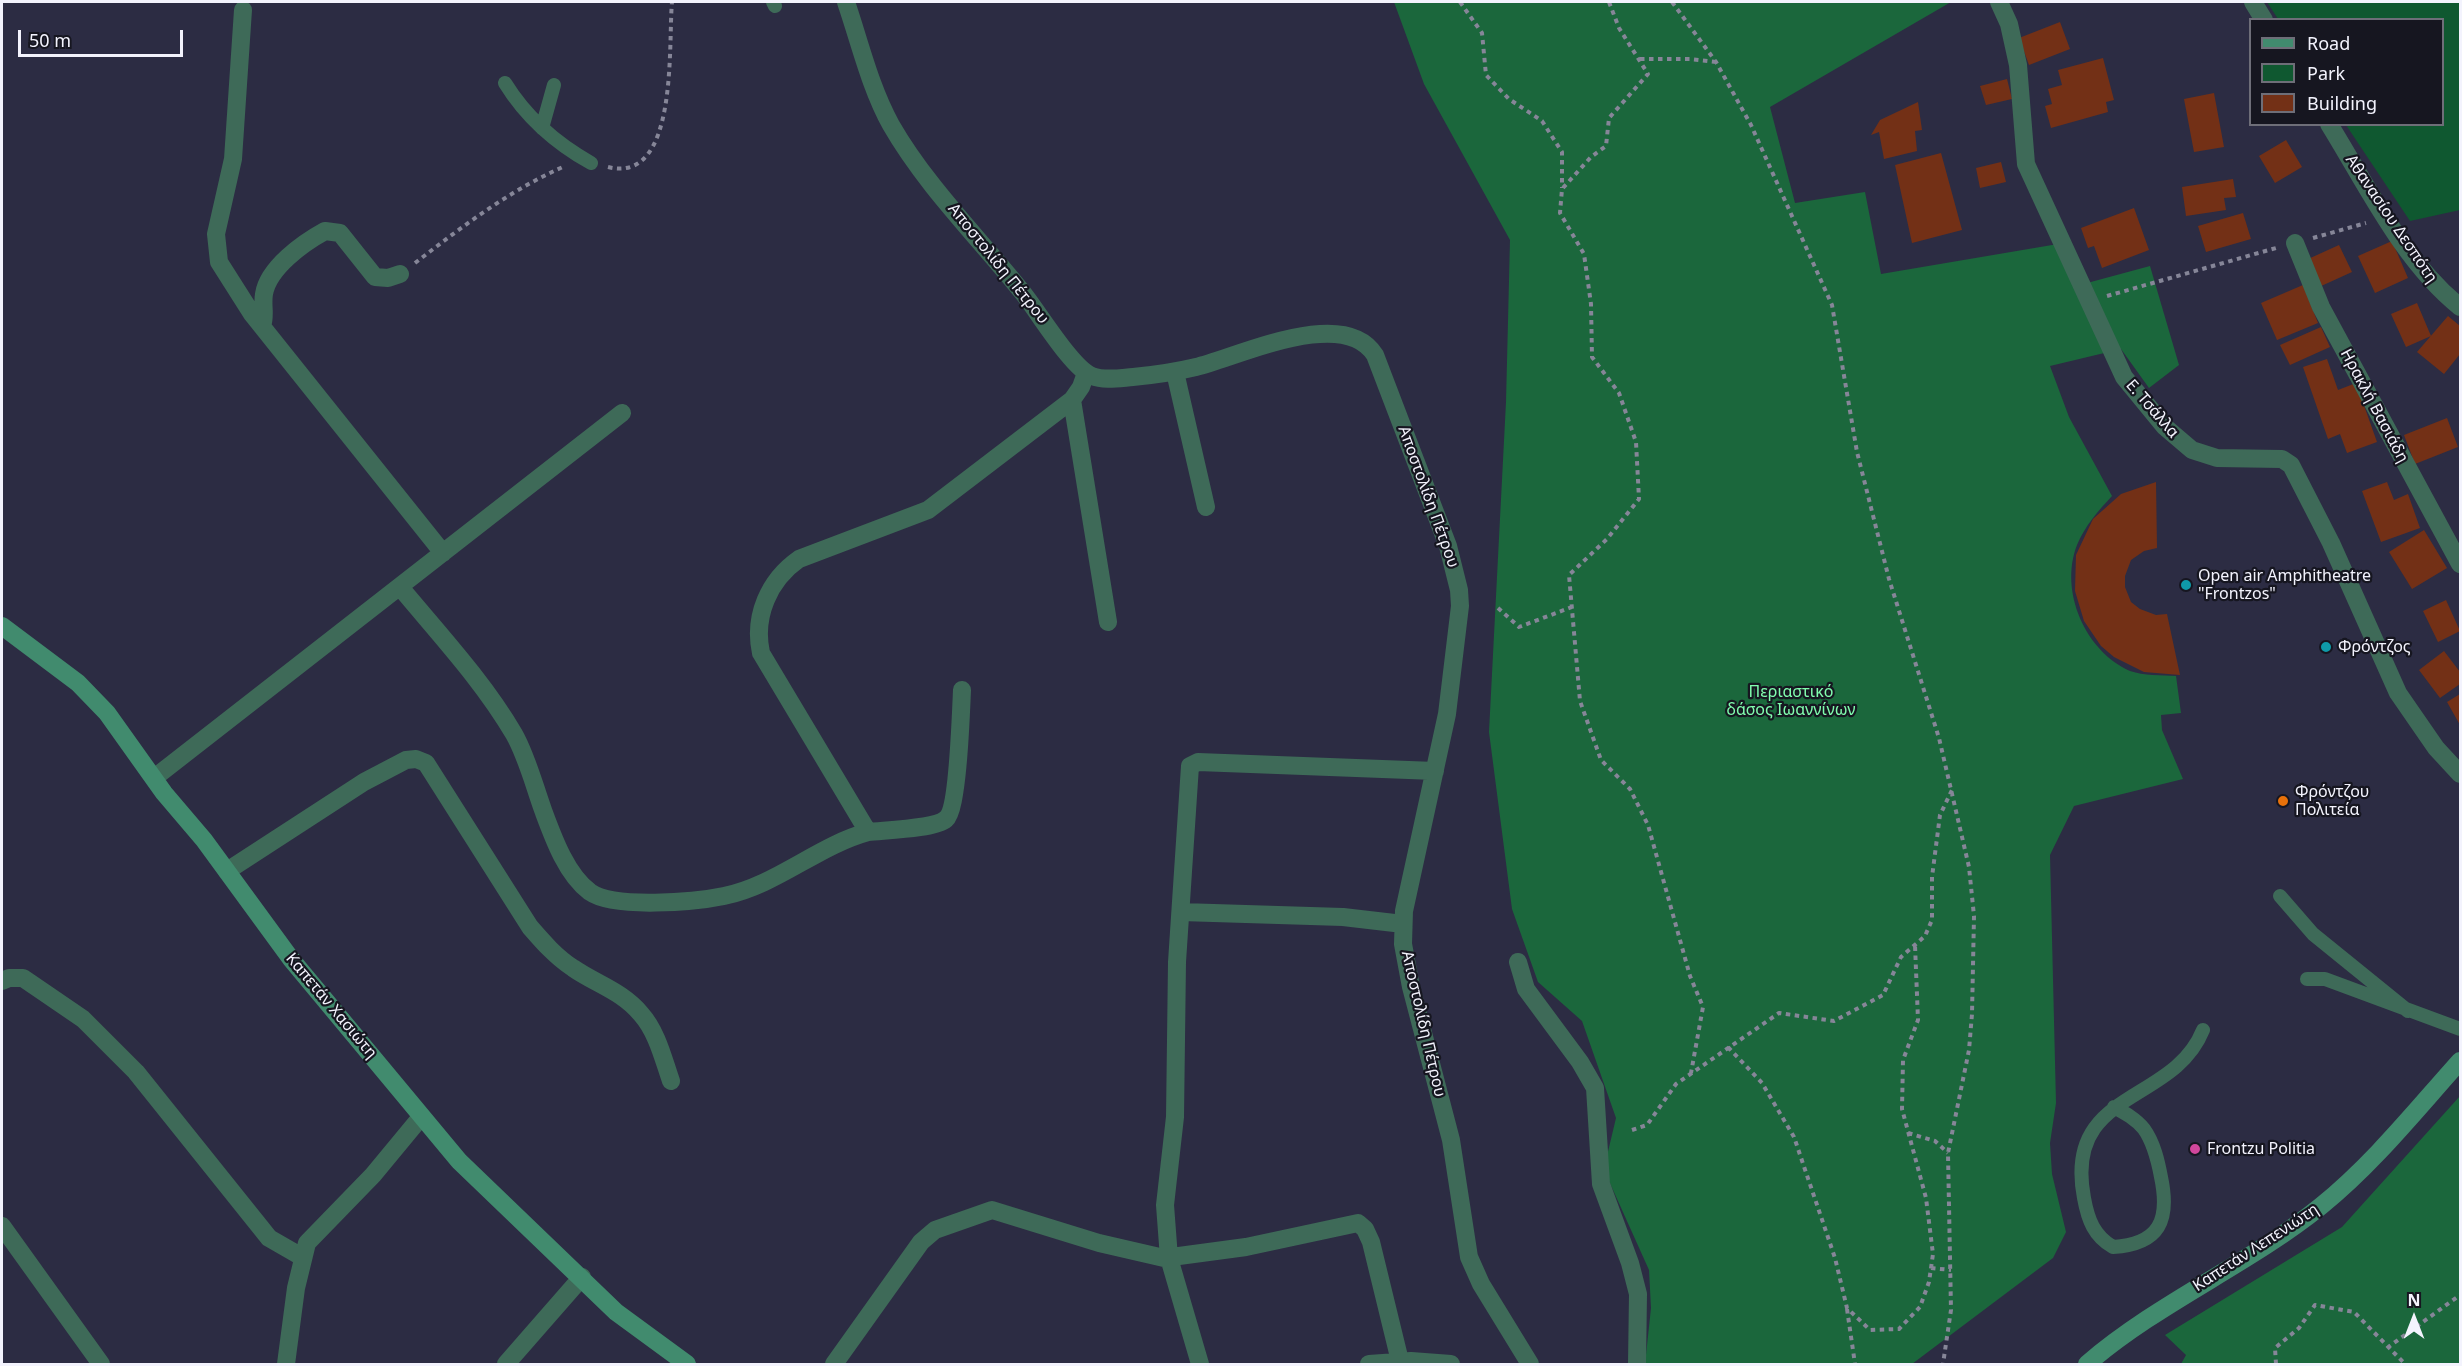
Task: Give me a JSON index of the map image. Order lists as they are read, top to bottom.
{
  "streets": {
    "street": [
      "Αθανασίου Δεσπότη",
      "Αποστολίδη Πέτρου",
      "Ηρακλή Βασιάδη",
      "Ε. Τσάλλα",
      "Καπετάν Χασιώτη",
      "Καπετάν Λεπενιώτη"
    ]
  },
  "parks": ["Περιαστικό δάσος Ιωαννίνων"],
  "places": [
    "Open air Amphitheatre \"Frontzos\"",
    "Φρόντζος",
    "Φρόντζου Πολιτεία",
    "Frontzu Politia"
  ],
  "legend": ["Road", "Park", "Building"],
  "scale_bar": "50 m",
  "north": "top"
}
